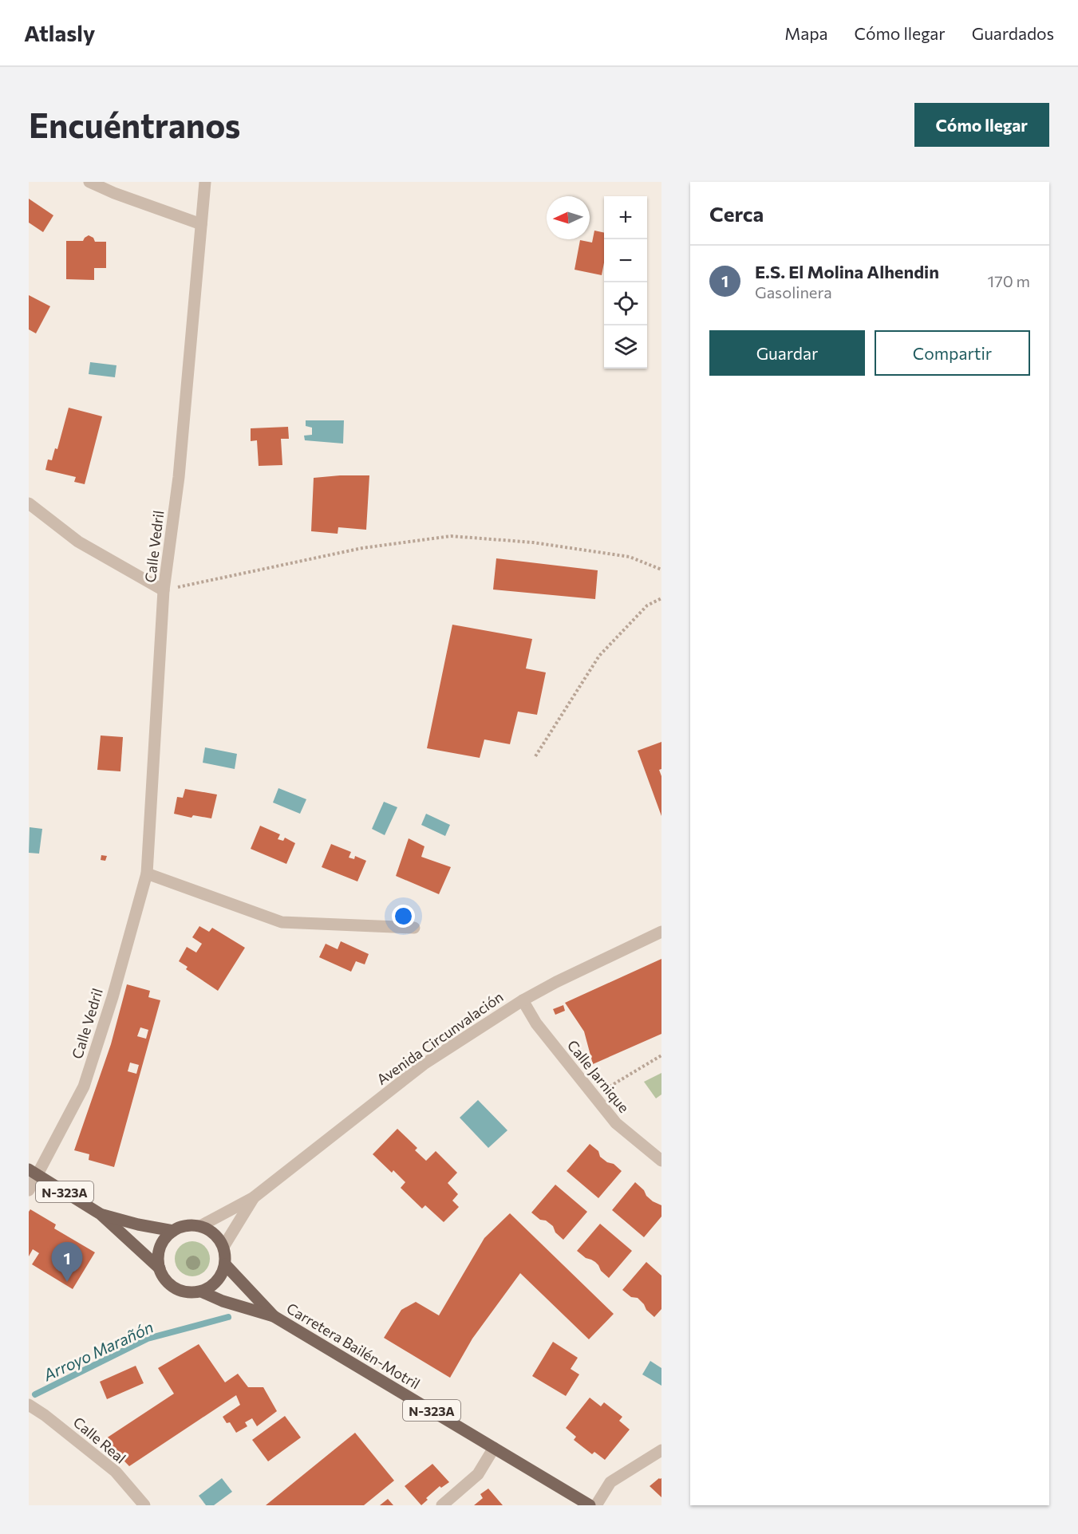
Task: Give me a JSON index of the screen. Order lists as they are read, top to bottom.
{
  "streets": {
    "main road": ["N-323A", "Carretera Bailén-Motril"],
    "street": [
      "Calle Vedril",
      "Avenida Circunvalación",
      "Calle Jarnique",
      "Calle Real"
    ]
  },
  "crossings": [
    ["Calle Vedril", "N-323A"],
    ["Avenida Circunvalación", "Calle Jarnique"],
    ["N-323A", "Carretera Bailén-Motril"]
  ],
  "water": ["Arroyo Marañón"],
  "north": "left",
  "page": {
    "header": "Atlasly",
    "nav": ["Mapa", "Cómo llegar", "Guardados"],
    "buttons": [
      "Cómo llegar",
      ["Guardar", "Compartir"]
    ],
    "title": "Encuéntranos",
    "heading": "Cerca",
    "map_buttons": ["+", "−"],
    "list": [
      {
        "mark": "1",
        "name": "E.S. El Molina Alhendin",
        "note": "Gasolinera",
        "value": "170 m"
      }
    ],
    "pins": "1"
  }
}
